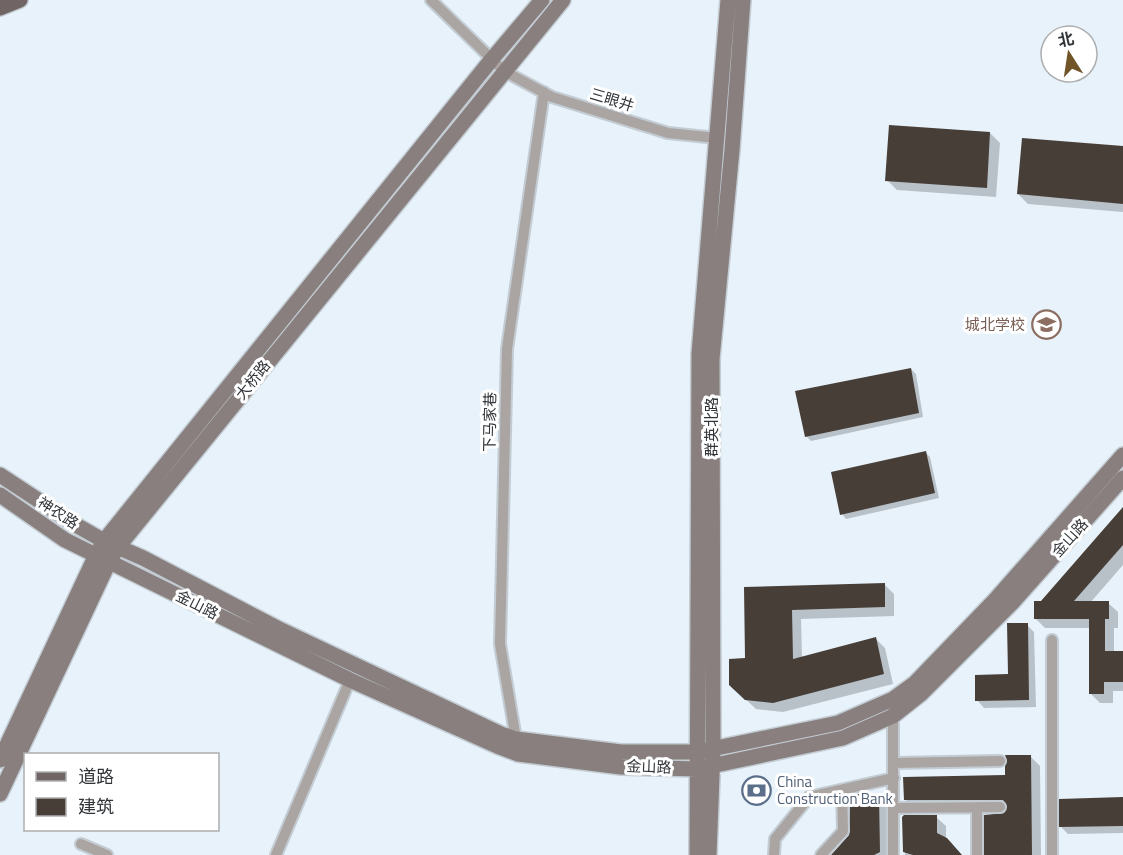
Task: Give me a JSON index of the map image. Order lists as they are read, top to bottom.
{
  "streets": {
    "street": [
      "三眼井",
      "大桥路",
      "下马家巷",
      "群英北路",
      "神农路",
      "金山路"
    ]
  },
  "crossings": [
    ["三眼井", "大桥路"],
    ["三眼井", "下马家巷"],
    ["三眼井", "群英北路"],
    ["大桥路", "神农路"],
    ["大桥路", "金山路"],
    ["下马家巷", "金山路"],
    ["群英北路", "金山路"],
    ["神农路", "金山路"]
  ],
  "places": {
    "school or university": ["城北学校"],
    "bank": ["China Construction Bank"]
  },
  "legend": ["道路", "建筑"],
  "north": "top"
}
